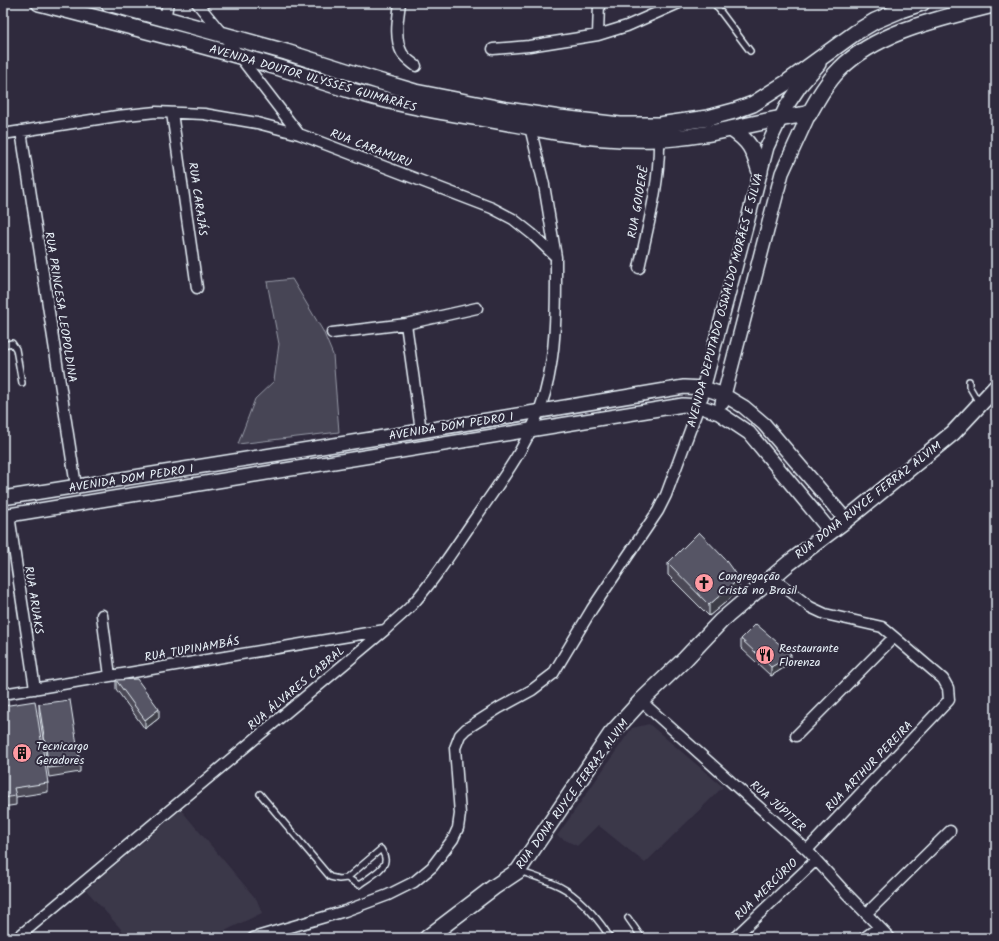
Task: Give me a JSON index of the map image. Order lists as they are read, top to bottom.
{
  "streets": {
    "main road": ["AVENIDA DOUTOR ULYSSES GUIMARÃES", "RUA DONA RUYCE FERRAZ ALVIM"],
    "street": [
      "RUA CARAMURU",
      "RUA CARAJÁS",
      "RUA GOIOERÊ",
      "AVENIDA DEPUTADO OSWALDO MORÃES E SILVA",
      "RUA PRINCESA LEOPOLDINA",
      "AVENIDA DOM PEDRO I",
      "RUA ARUAKS",
      "RUA TUPINAMBÁS",
      "RUA ÁLVARES CABRAL",
      "RUA ARTHUR PEREIRA",
      "RUA JÚPITER",
      "RUA MERCÚRIO"
    ]
  },
  "crossings": [
    ["AVENIDA DOUTOR ULYSSES GUIMARÃES", "RUA GOIOERÊ"],
    ["AVENIDA DOUTOR ULYSSES GUIMARÃES", "AVENIDA DEPUTADO OSWALDO MORÃES E SILVA"],
    ["RUA CARAMURU", "RUA CARAJÁS"],
    ["RUA CARAMURU", "RUA PRINCESA LEOPOLDINA"],
    ["AVENIDA DEPUTADO OSWALDO MORÃES E SILVA", "AVENIDA DOM PEDRO I"],
    ["RUA PRINCESA LEOPOLDINA", "AVENIDA DOM PEDRO I"],
    ["AVENIDA DOM PEDRO I", "RUA DONA RUYCE FERRAZ ALVIM"],
    ["AVENIDA DOM PEDRO I", "RUA ARUAKS"],
    ["AVENIDA DOM PEDRO I", "RUA ÁLVARES CABRAL"],
    ["RUA DONA RUYCE FERRAZ ALVIM", "RUA JÚPITER"],
    ["RUA ARUAKS", "RUA TUPINAMBÁS"],
    ["RUA TUPINAMBÁS", "RUA ÁLVARES CABRAL"],
    ["RUA ARTHUR PEREIRA", "RUA JÚPITER"],
    ["RUA JÚPITER", "RUA MERCÚRIO"]
  ],
  "places": {
    "church": ["Congregação Cristã no Brasil"],
    "restaurant": ["Restaurante Florenza"],
    "building": ["Tecnicargo Geradores"]
  }
}
